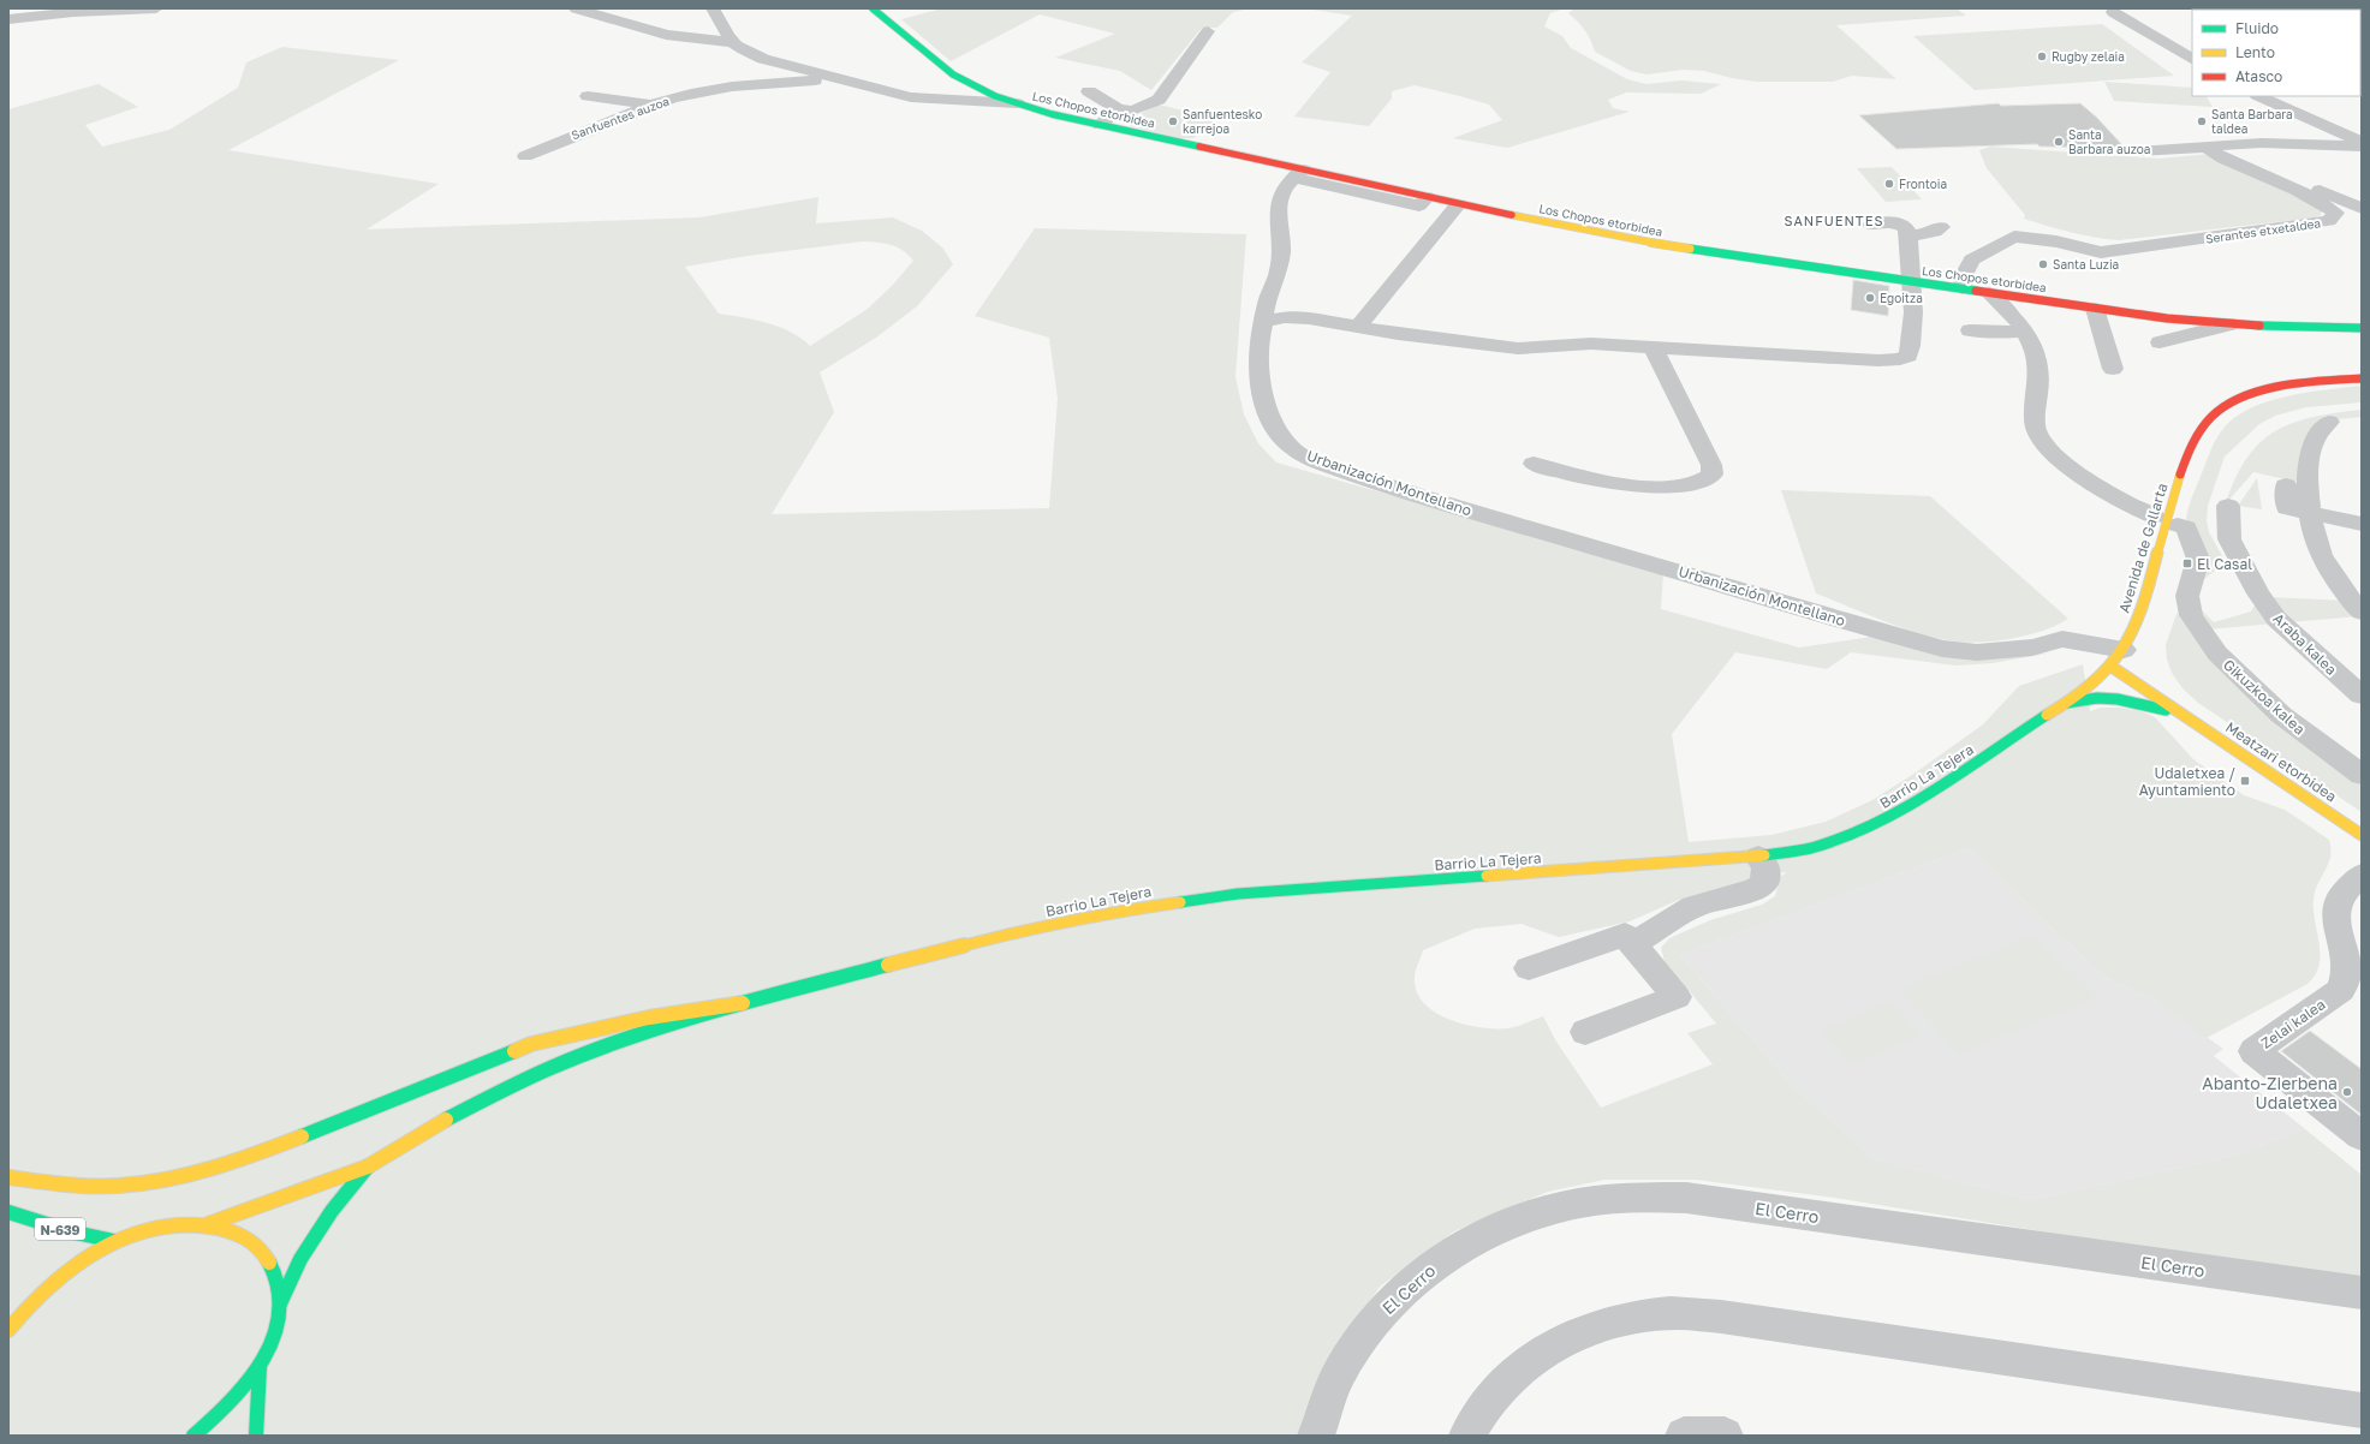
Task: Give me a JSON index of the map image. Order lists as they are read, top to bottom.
{
  "streets": {
    "main road": [
      "Los Chopos etorbidea",
      "Avenida de Gallarta",
      "Meatzari etorbidea",
      "Barrio La Tejera",
      "N-639"
    ],
    "street": [
      "Sanfuentes auzoa",
      "Serantes etxetaldea",
      "Urbanización Montellano",
      "Araba kalea",
      "Gikuzkoa kalea",
      "Zelai kalea",
      "El Cerro"
    ]
  },
  "crossings": [
    ["Los Chopos etorbidea", "Serantes etxetaldea"],
    ["Los Chopos etorbidea", "Urbanización Montellano"],
    ["Urbanización Montellano", "Avenida de Gallarta"],
    ["Urbanización Montellano", "Meatzari etorbidea"],
    ["Urbanización Montellano", "Barrio La Tejera"],
    ["Avenida de Gallarta", "Meatzari etorbidea"],
    ["Avenida de Gallarta", "Barrio La Tejera"],
    ["Meatzari etorbidea", "Barrio La Tejera"]
  ],
  "districts": ["SANFUENTES"],
  "places": {
    "other": [
      "Rugby zelaia",
      "Sanfuentesko karrejoa",
      "Santa Barbara taldea",
      "Santa Barbara auzoa",
      "Frontoia",
      "Santa Luzia",
      "Egoitza",
      "Abanto-Zierbena Udaletxea"
    ],
    "transit": ["El Casal", "Udaletxea / Ayuntamiento"]
  },
  "legend": ["Fluido", "Lento", "Atasco"]
}
